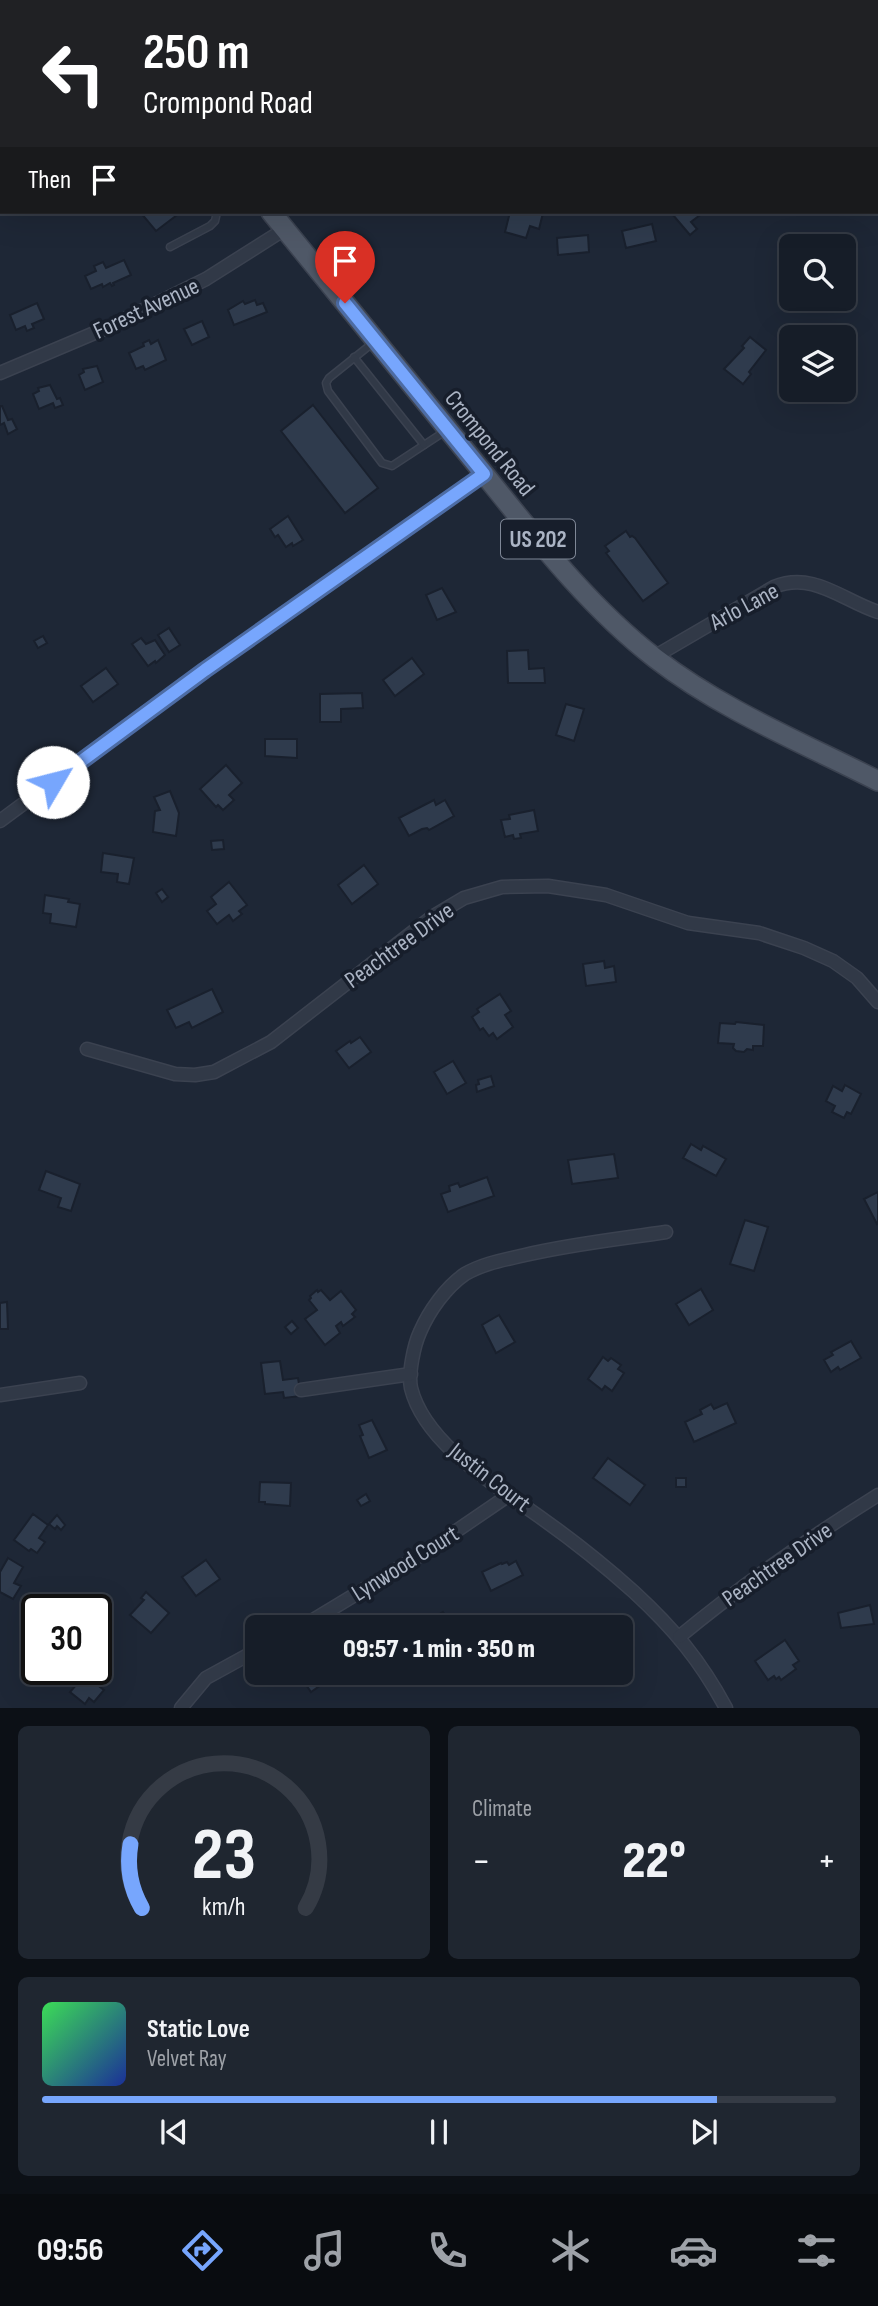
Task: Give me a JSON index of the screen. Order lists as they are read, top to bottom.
{
  "streets": {
    "main road": ["Crompond Road", "US 202"],
    "street": [
      "Forest Avenue",
      "Arlo Lane",
      "Peachtree Drive",
      "Justin Court",
      "Lynwood Court"
    ]
  },
  "crossings": [
    ["Forest Avenue", "Crompond Road"],
    ["Crompond Road", "Arlo Lane"],
    ["Peachtree Drive", "Justin Court"],
    ["Justin Court", "Lynwood Court"]
  ],
  "page": {
    "turn": ["250 m", "Crompond Road"],
    "then": "Then",
    "limit": "30",
    "trip": "09:57 · 1 min · 350 m",
    "tile": "Climate",
    "heat": ["−", "22°", "+"],
    "song": ["Static Love", "Velvet Ray"],
    "tabs": "09:56",
    "gauge": ["23", "km/h"]
  }
}
